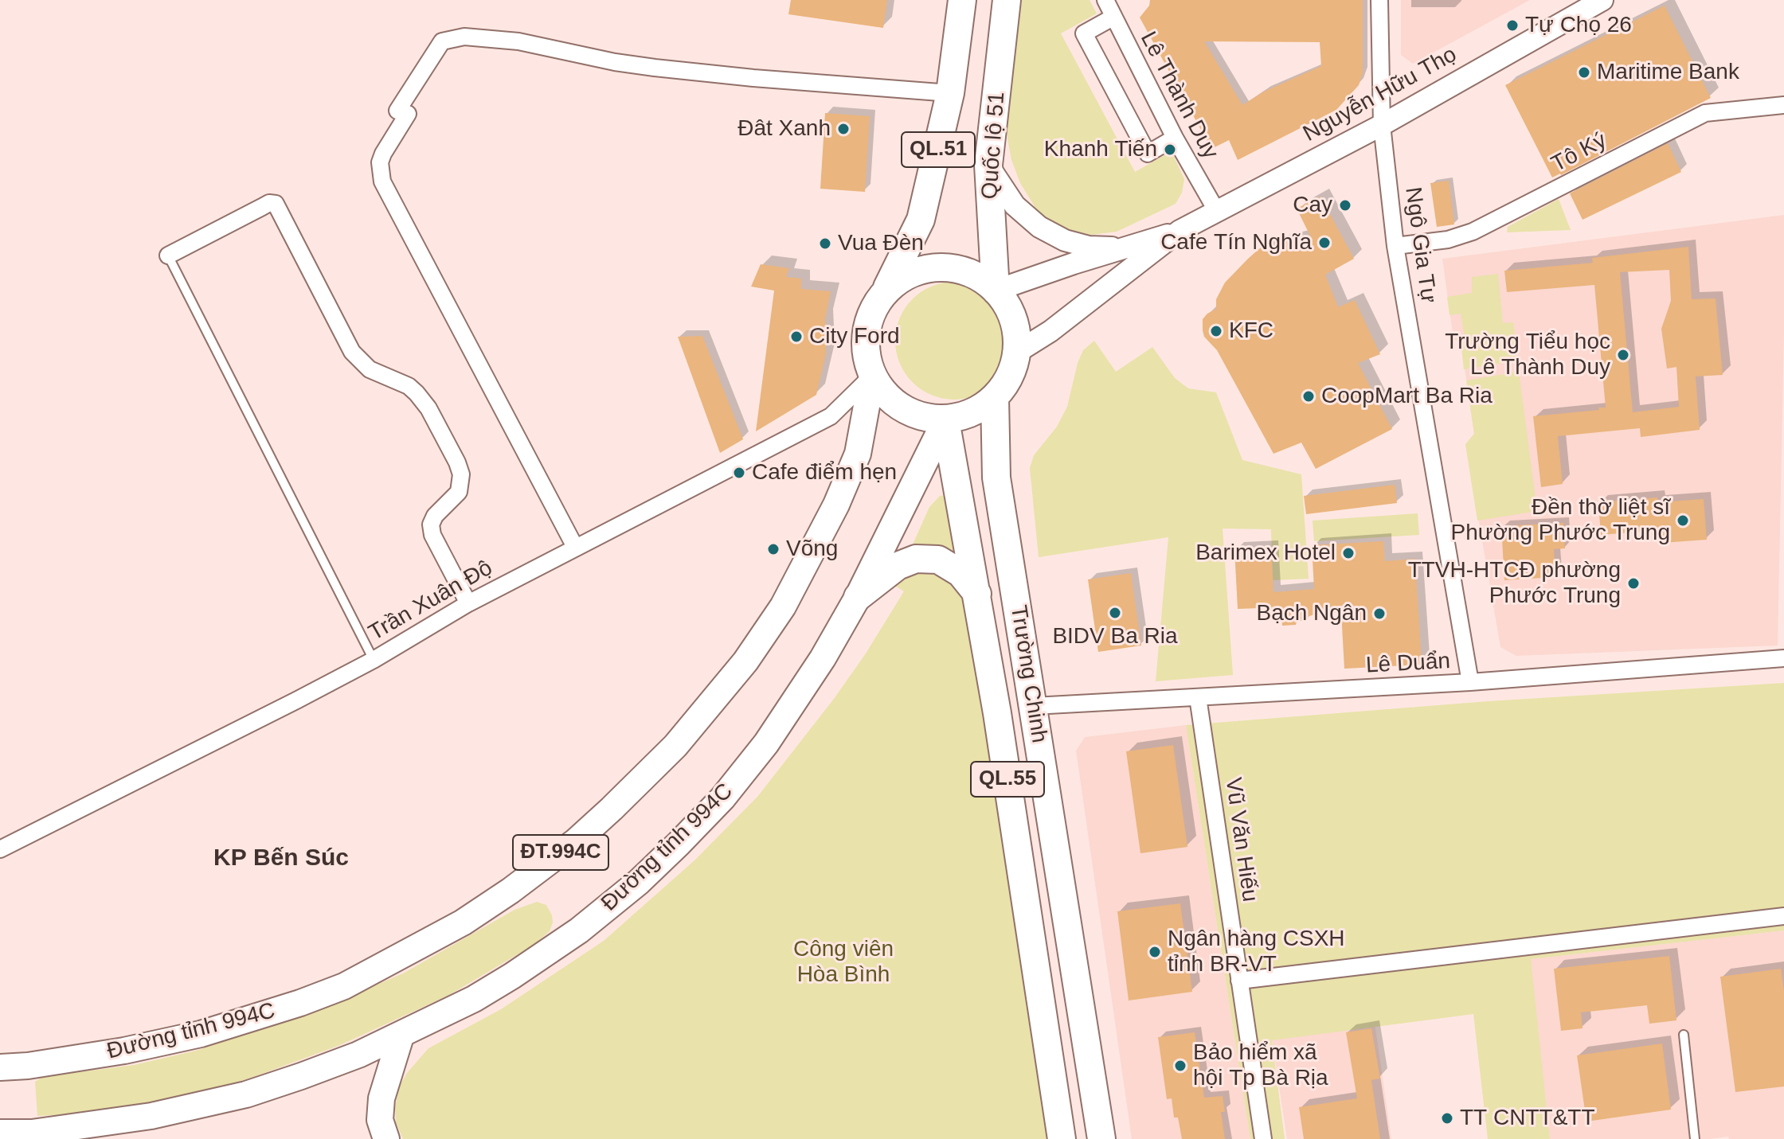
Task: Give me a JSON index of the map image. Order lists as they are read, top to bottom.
{
  "streets": {
    "highway": [
      "Quốc lộ 51",
      "QL.51",
      "Trường Chinh",
      "QL.55"
    ],
    "main road": ["Đường tỉnh 994C", "ĐT.994C"],
    "street": [
      "Nguyễn Hữu Thọ",
      "Lê Thành Duy",
      "Tô Ký",
      "Ngô Gia Tự",
      "Trần Xuân Độ",
      "Lê Duẩn",
      "Vũ Văn Hiếu"
    ]
  },
  "crossings": [
    ["Nguyễn Hữu Thọ", "Lê Thành Duy"],
    ["Nguyễn Hữu Thọ", "Quốc lộ 51"],
    ["Nguyễn Hữu Thọ", "Ngô Gia Tự"],
    ["Nguyễn Hữu Thọ", "Trần Xuân Độ"],
    ["Nguyễn Hữu Thọ", "Trường Chinh"],
    ["Nguyễn Hữu Thọ", "Đường tỉnh 994C"],
    ["Quốc lộ 51", "Trần Xuân Độ"],
    ["Quốc lộ 51", "Trường Chinh"],
    ["Quốc lộ 51", "Đường tỉnh 994C"],
    ["Tô Ký", "Ngô Gia Tự"],
    ["Ngô Gia Tự", "Lê Duẩn"],
    ["Trần Xuân Độ", "Trường Chinh"],
    ["Trần Xuân Độ", "Đường tỉnh 994C"],
    ["Lê Duẩn", "Trường Chinh"],
    ["Lê Duẩn", "Vũ Văn Hiếu"],
    ["Trường Chinh", "Đường tỉnh 994C"]
  ],
  "districts": ["KP Bến Súc"],
  "parks": ["Công viên Hòa Bình"],
  "places": [
    "Tự Chọ 26",
    "Maritime Bank",
    "Đât Xanh",
    "Khanh Tiến",
    "Cay",
    "Cafe Tín Nghĩa",
    "Vua Đèn",
    "KFC",
    "City Ford",
    "Trường Tiểu học Lê Thành Duy",
    "CoopMart Ba Ria",
    "Cafe điểm hẹn",
    "Đền thờ liệt sĩ Phường Phước Trung",
    "Võng",
    "Barimex Hotel",
    "TTVH-HTCĐ phường Phước Trung",
    "BIDV Ba Ria",
    "Bạch Ngân",
    "Ngân hàng CSXH tỉnh BR-VT",
    "Bảo hiểm xã hội Tp Bà Rịa",
    "TT CNTT&TT"
  ]
}
